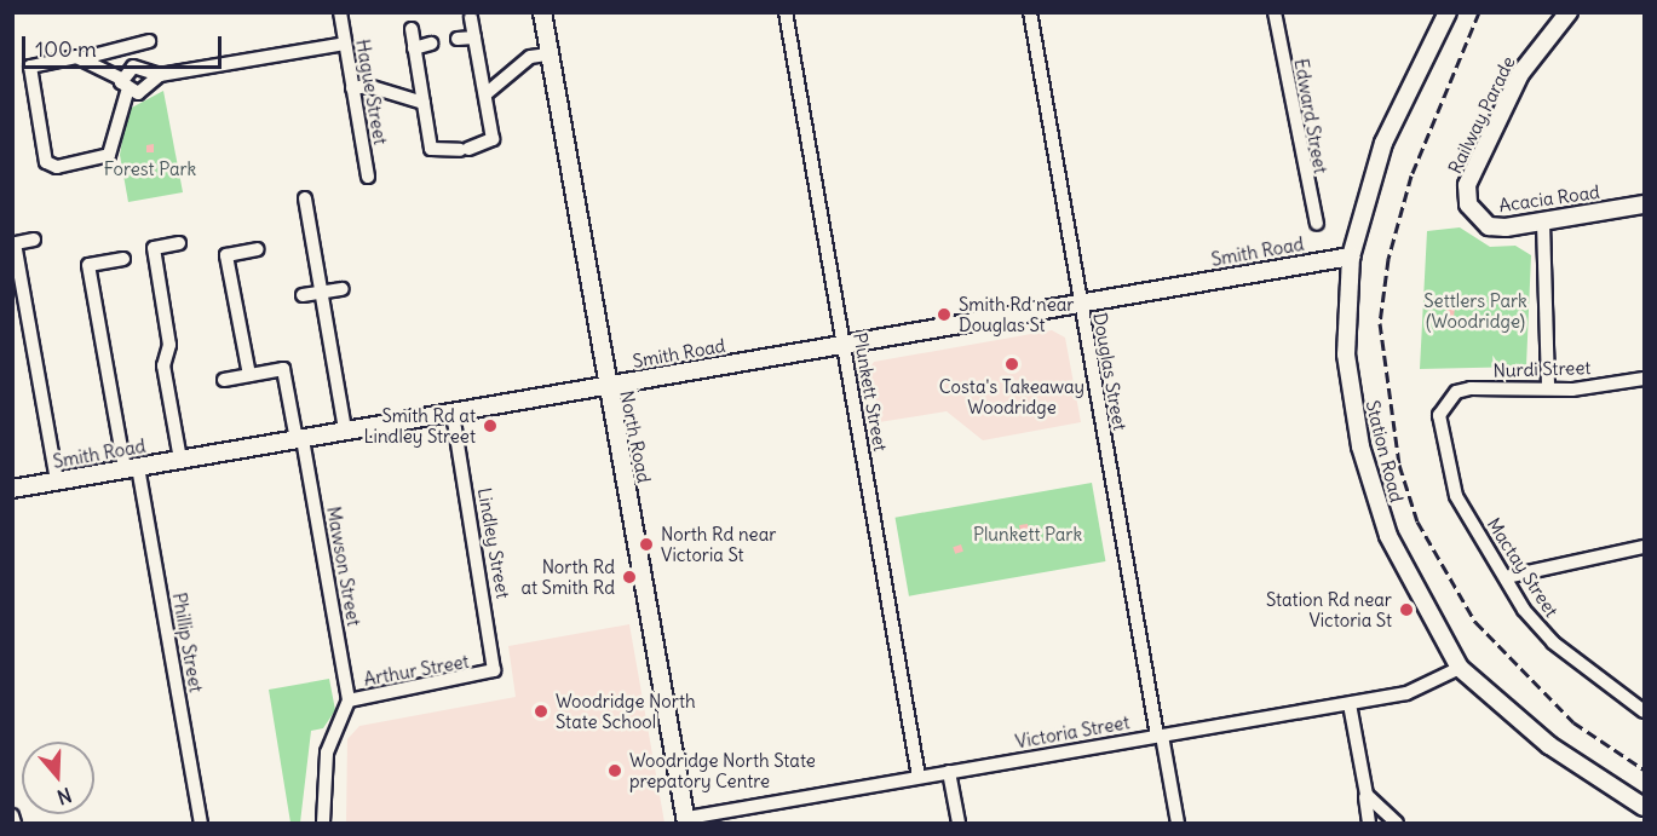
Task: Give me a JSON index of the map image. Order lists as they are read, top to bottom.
{
  "streets": {
    "street": [
      "Hague Street",
      "Railway Parade",
      "Edward Street",
      "Acacia Road",
      "Smith Road",
      "Nurdi Street",
      "Douglas Street",
      "Plunkett Street",
      "North Road",
      "Station Road",
      "Lindley Street",
      "Mawson Street",
      "Mactay Street",
      "Phillip Street",
      "Arthur Street",
      "Victoria Street"
    ]
  },
  "crossings": [
    ["Railway Parade", "Acacia Road"],
    ["Smith Road", "Douglas Street"],
    ["Smith Road", "Plunkett Street"],
    ["Smith Road", "North Road"],
    ["Smith Road", "Station Road"],
    ["Smith Road", "Lindley Street"],
    ["Smith Road", "Mawson Street"],
    ["Smith Road", "Phillip Street"],
    ["Nurdi Street", "Mactay Street"],
    ["Douglas Street", "Victoria Street"],
    ["Plunkett Street", "Victoria Street"],
    ["North Road", "Victoria Street"],
    ["Station Road", "Victoria Street"],
    ["Lindley Street", "Arthur Street"],
    ["Mawson Street", "Arthur Street"]
  ],
  "parks": ["Forest Park", "Settlers Park (Woodridge)", "Plunkett Park"],
  "places": [
    "Smith Rd near Douglas St",
    "Costa's Takeaway Woodridge",
    "Smith Rd at Lindley Street",
    "North Rd near Victoria St",
    "North Rd at Smith Rd",
    "Station Rd near Victoria St",
    "Woodridge North State School",
    "Woodridge North State prepatory Centre"
  ],
  "scale_bar": "100 m",
  "north": "bottom"
}
